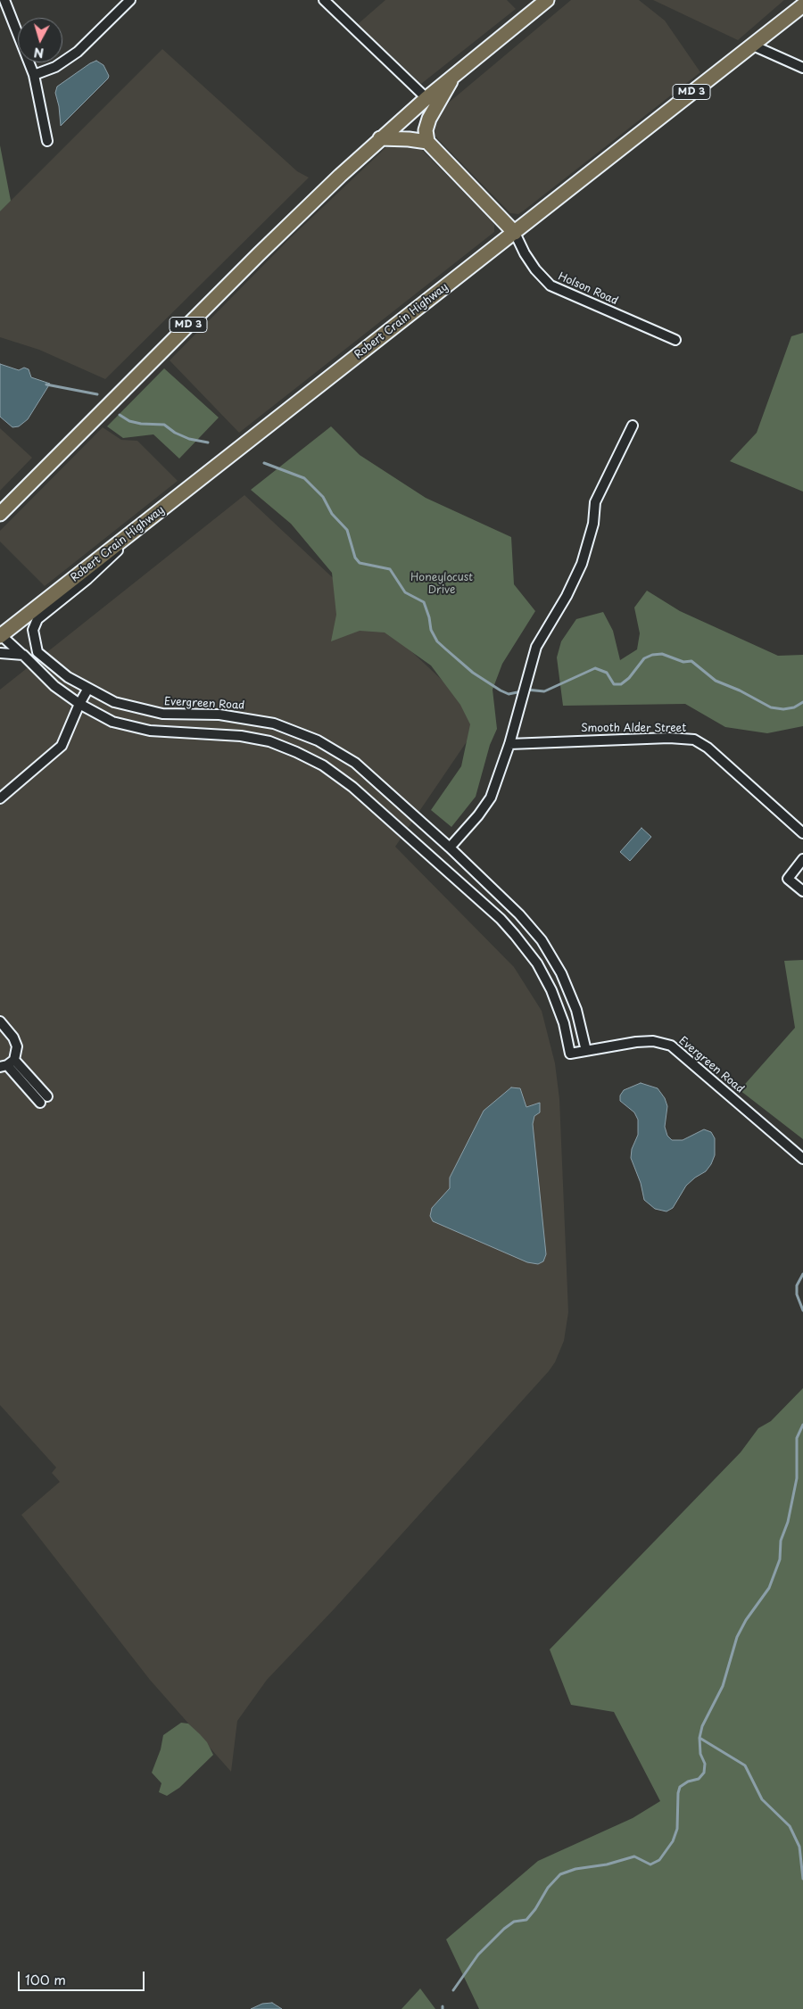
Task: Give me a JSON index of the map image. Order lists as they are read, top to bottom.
{
  "streets": {
    "highway": ["MD 3", "Robert Crain Highway"],
    "street": ["Holson Road", "Evergreen Road", "Smooth Alder Street"]
  },
  "crossings": [
    ["Holson Road", "Robert Crain Highway"],
    ["Robert Crain Highway", "Evergreen Road"]
  ],
  "parks": ["Honeylocust Drive"],
  "scale_bar": "100 m",
  "north": "bottom"
}
